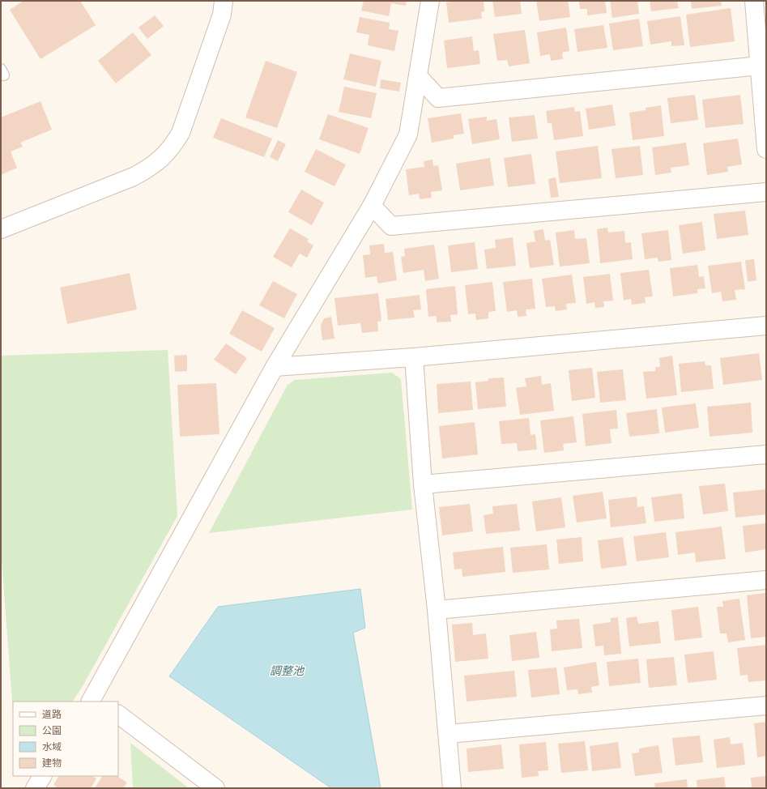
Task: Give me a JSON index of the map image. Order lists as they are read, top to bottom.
{
  "water": ["調整池"],
  "legend": [
    "道路",
    "公園",
    "水域",
    "建物"
  ]
}
